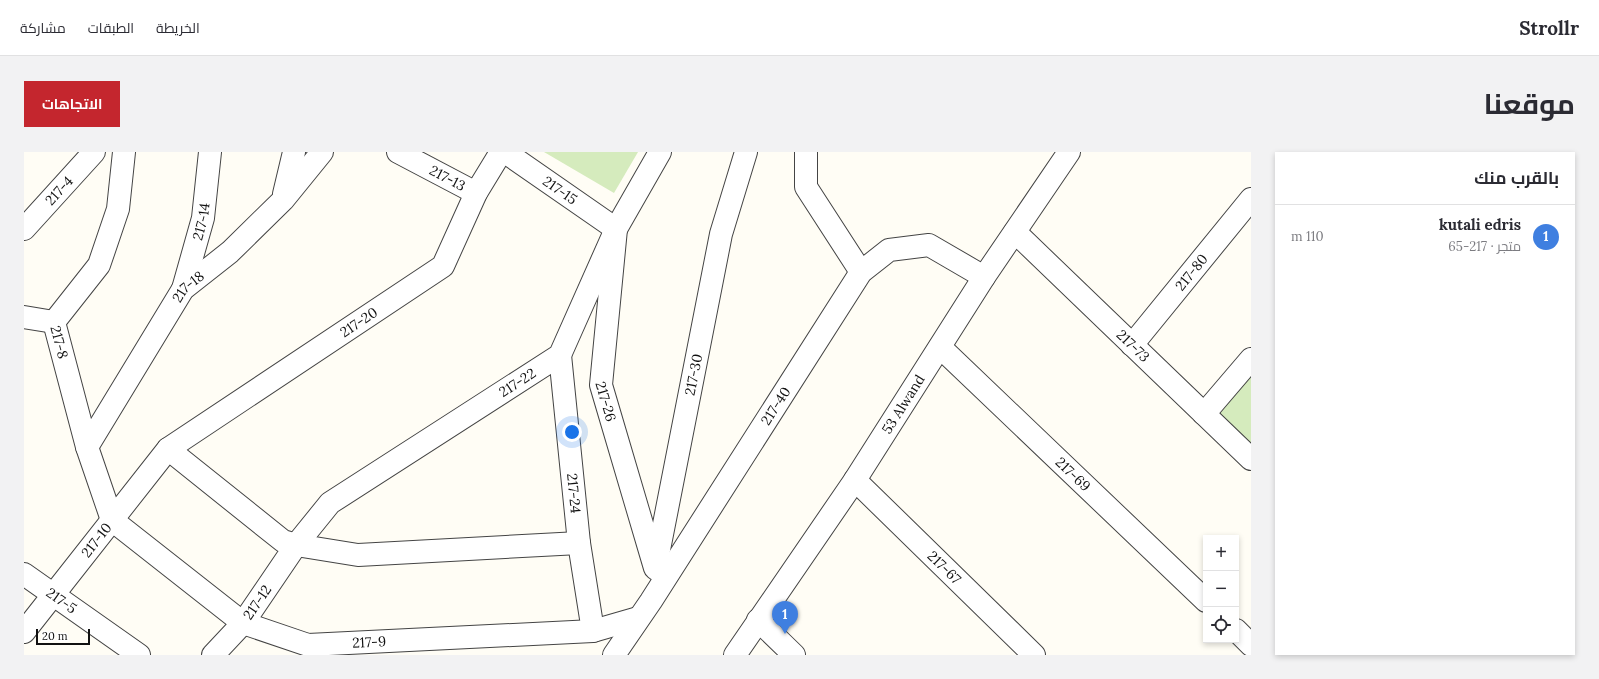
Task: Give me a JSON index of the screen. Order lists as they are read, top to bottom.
{
  "streets": {
    "street": [
      "217-13",
      "217-4",
      "217-15",
      "217-14",
      "217-80",
      "217-18",
      "217-20",
      "217-8",
      "217-73",
      "217-30",
      "217-22",
      "217-26",
      "53 Alwand",
      "217-40",
      "217-69",
      "217-24",
      "217-10",
      "217-67",
      "217-5",
      "217-12",
      "217-9"
    ]
  },
  "crossings": [
    ["217-13", "217-20"],
    ["217-15", "217-26"],
    ["217-14", "217-18"],
    ["217-80", "217-73"],
    ["217-18", "217-8"],
    ["217-20", "217-10"],
    ["217-8", "217-10"],
    ["217-8", "217-9"],
    ["217-73", "53 Alwand"],
    ["217-30", "217-26"],
    ["217-30", "217-40"],
    ["217-30", "217-9"],
    ["217-22", "217-24"],
    ["217-22", "217-12"],
    ["217-26", "217-40"],
    ["53 Alwand", "217-40"],
    ["53 Alwand", "217-69"],
    ["53 Alwand", "217-67"],
    ["217-24", "217-9"],
    ["217-10", "217-5"],
    ["217-10", "217-9"],
    ["217-12", "217-9"]
  ],
  "scale_bar": "20 m",
  "page": {
    "header": "Strollr",
    "nav": ["الخريطة", "الطبقات", "مشاركة"],
    "title": "موقعنا",
    "buttons": "الاتجاهات",
    "heading": "بالقرب منك",
    "list": [
      {
        "mark": "1",
        "name": "kutali edris",
        "note": "متجر · 217-65",
        "value": "110 m"
      }
    ],
    "map_buttons": ["+", "−"],
    "pins": "1",
    "scale": "20 m"
  }
}
